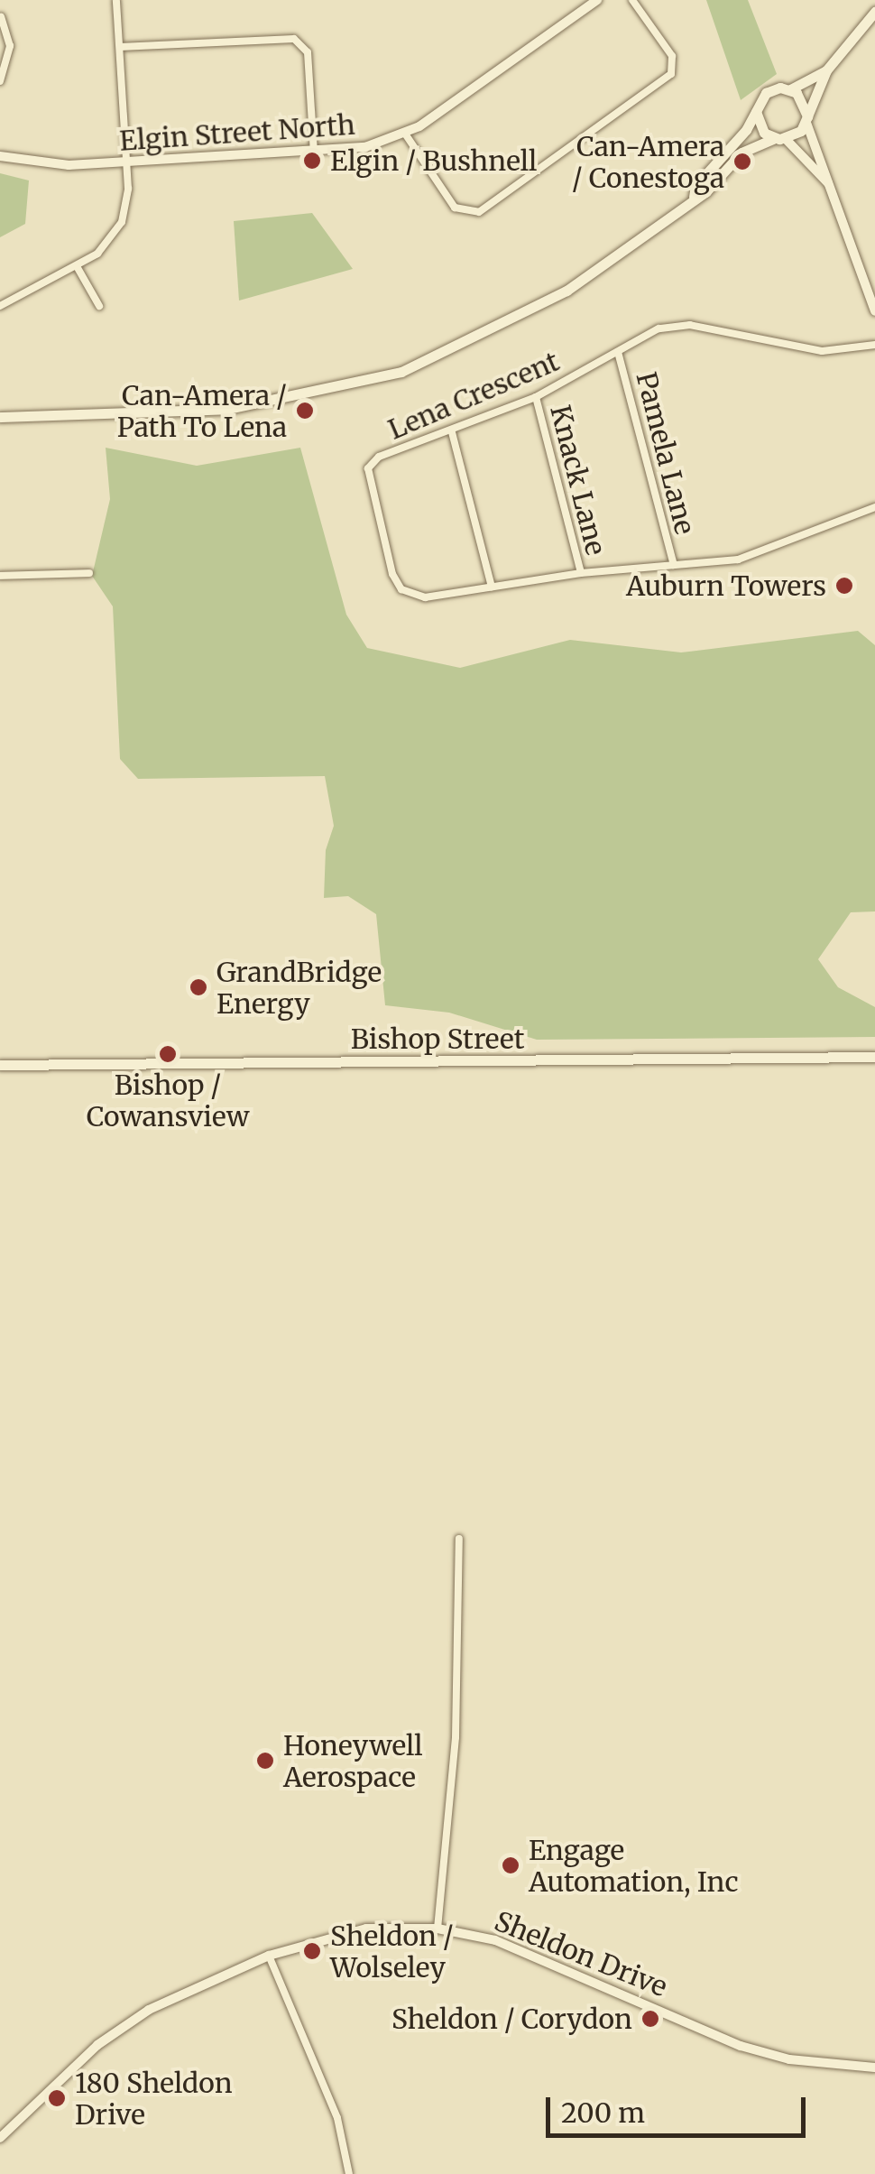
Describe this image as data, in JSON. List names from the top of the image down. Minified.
{"streets":{"main road":["Bishop Street"],"street":["Elgin Street North","Lena Crescent","Pamela Lane","Knack Lane","Sheldon Drive"]},"crossings":[["Lena Crescent","Pamela Lane"],["Lena Crescent","Knack Lane"]],"places":["Elgin / Bushnell","Can-Amera / Conestoga","Can-Amera / Path To Lena","Auburn Towers","GrandBridge Energy","Bishop / Cowansview","Honeywell Aerospace","Engage Automation, Inc","Sheldon / Wolseley","Sheldon / Corydon","180 Sheldon Drive"],"scale_bar":"200 m"}
